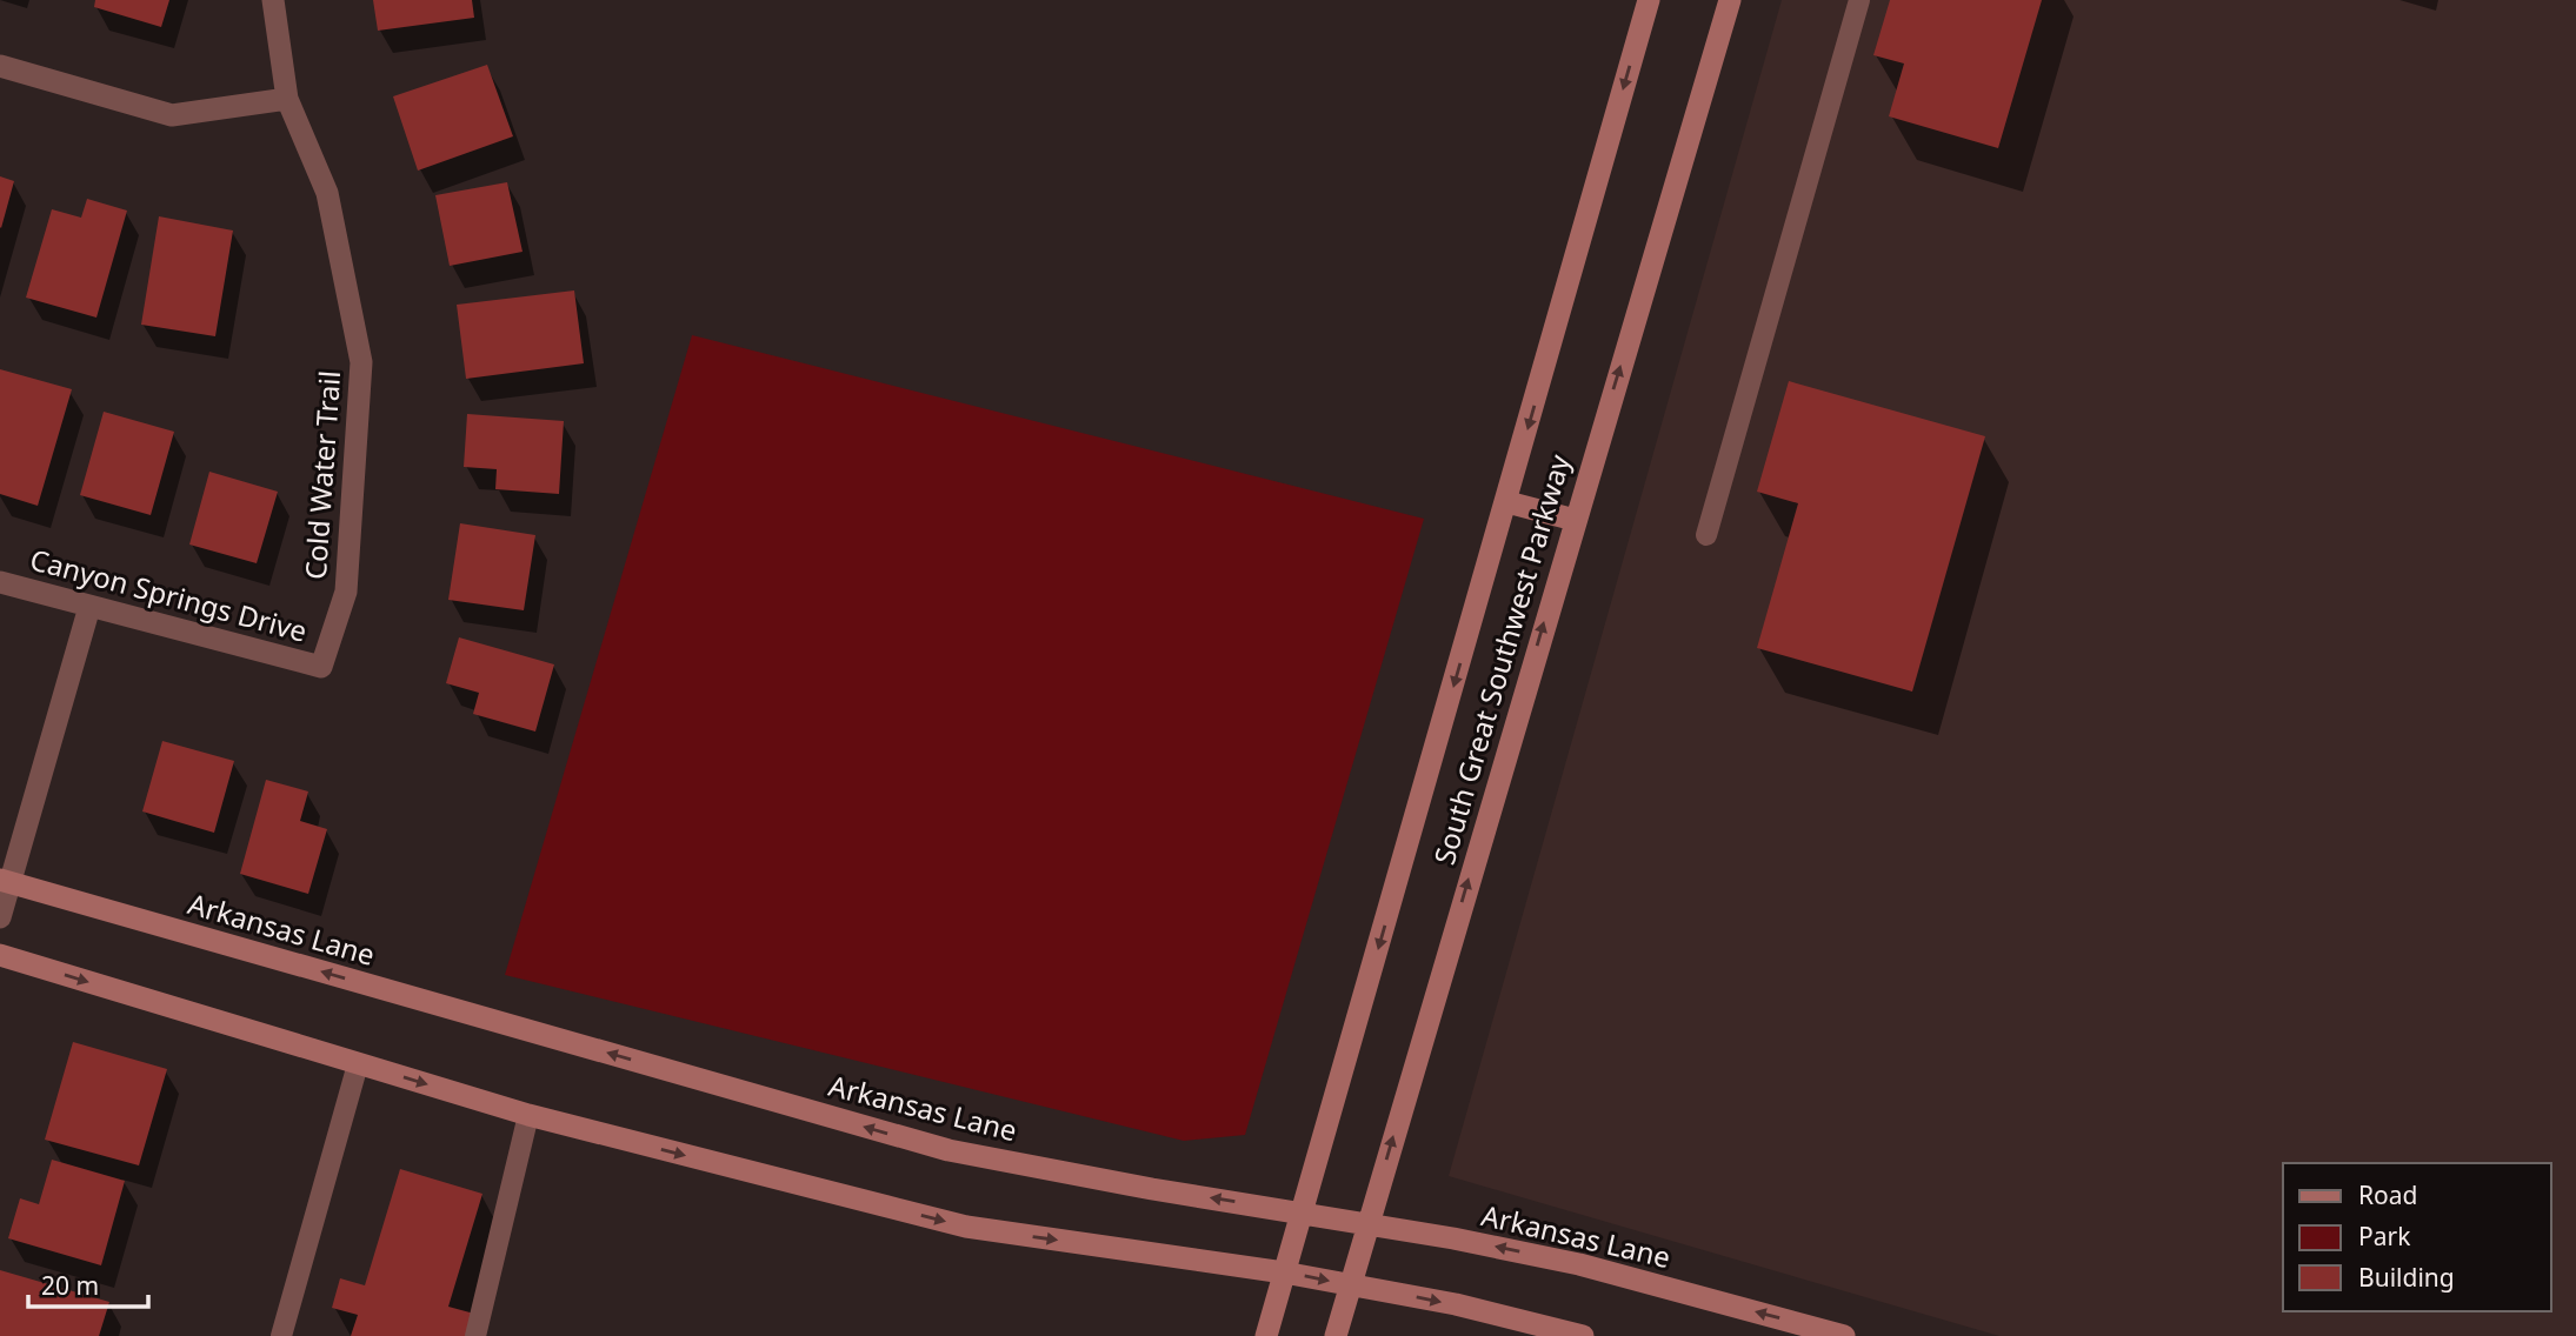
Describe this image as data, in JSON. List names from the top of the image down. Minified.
{"streets":{"main road":["South Great Southwest Parkway","Arkansas Lane"],"street":["Cold Water Trail","Canyon Springs Drive"]},"crossings":[["Cold Water Trail","Canyon Springs Drive"],["South Great Southwest Parkway","Arkansas Lane"]],"legend":["Road","Park","Building"],"scale_bar":"20 m"}
